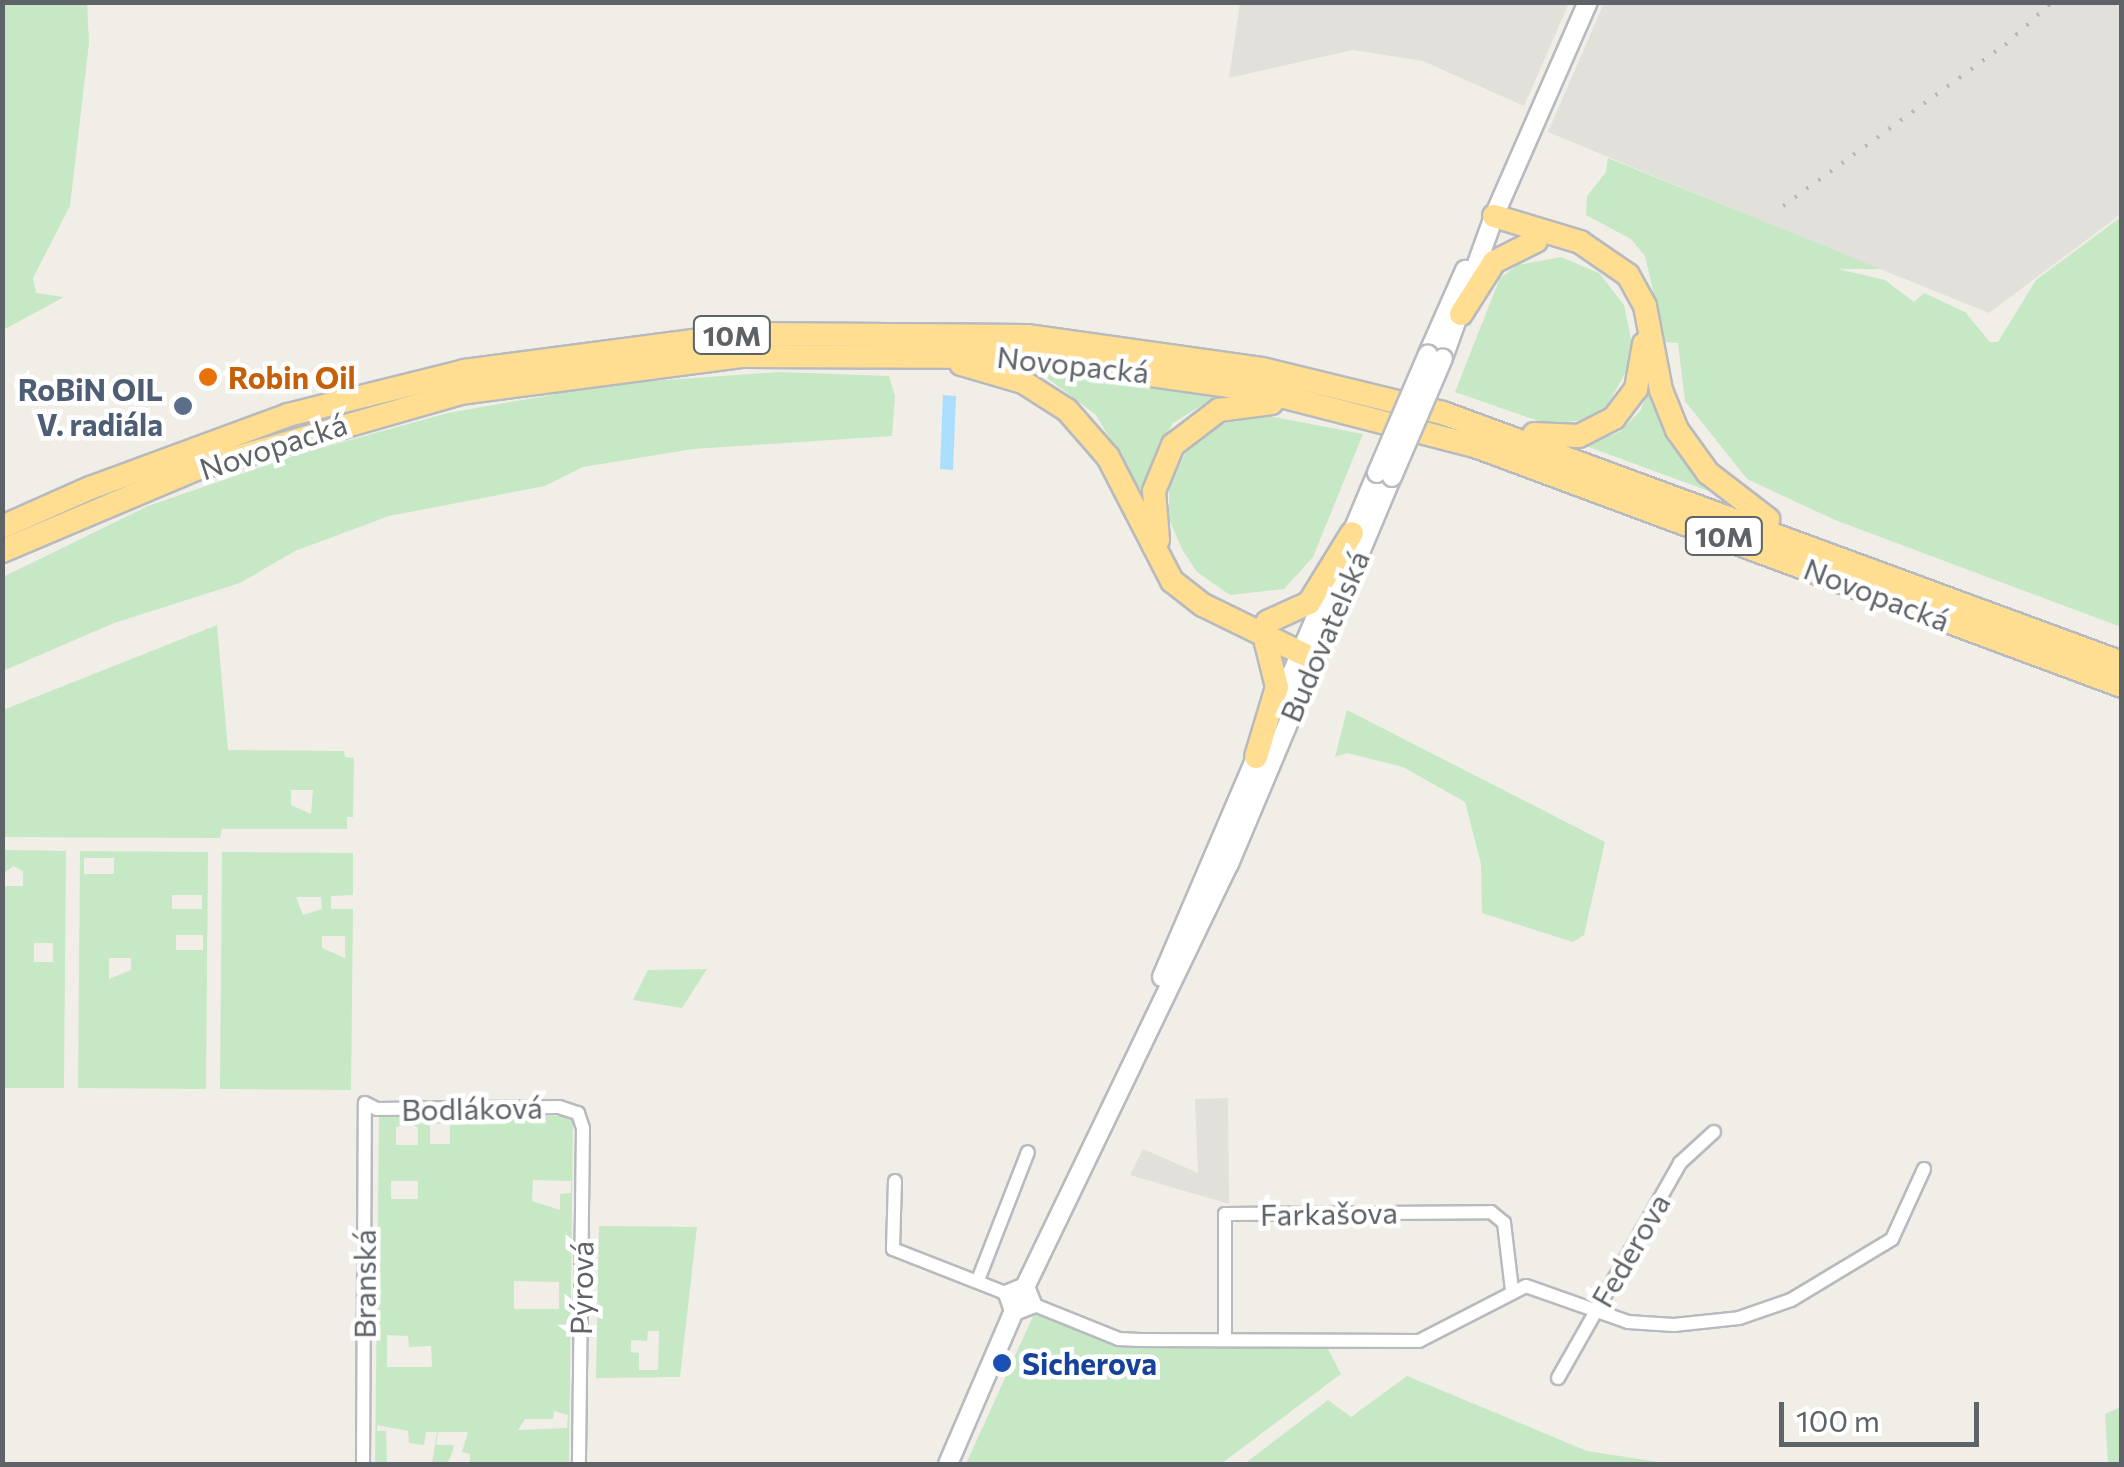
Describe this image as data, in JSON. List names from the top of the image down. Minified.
{"streets":{"highway":["10M","Novopacká"],"street":["Budovatelská","Bodláková","Farkašova","Federova","Branská","Pýrová"]},"crossings":[["Bodláková","Branská"],["Bodláková","Pýrová"]],"places":["Robin Oil","RoBiN OIL V. radiála","Sicherova"],"scale_bar":"100 m"}
